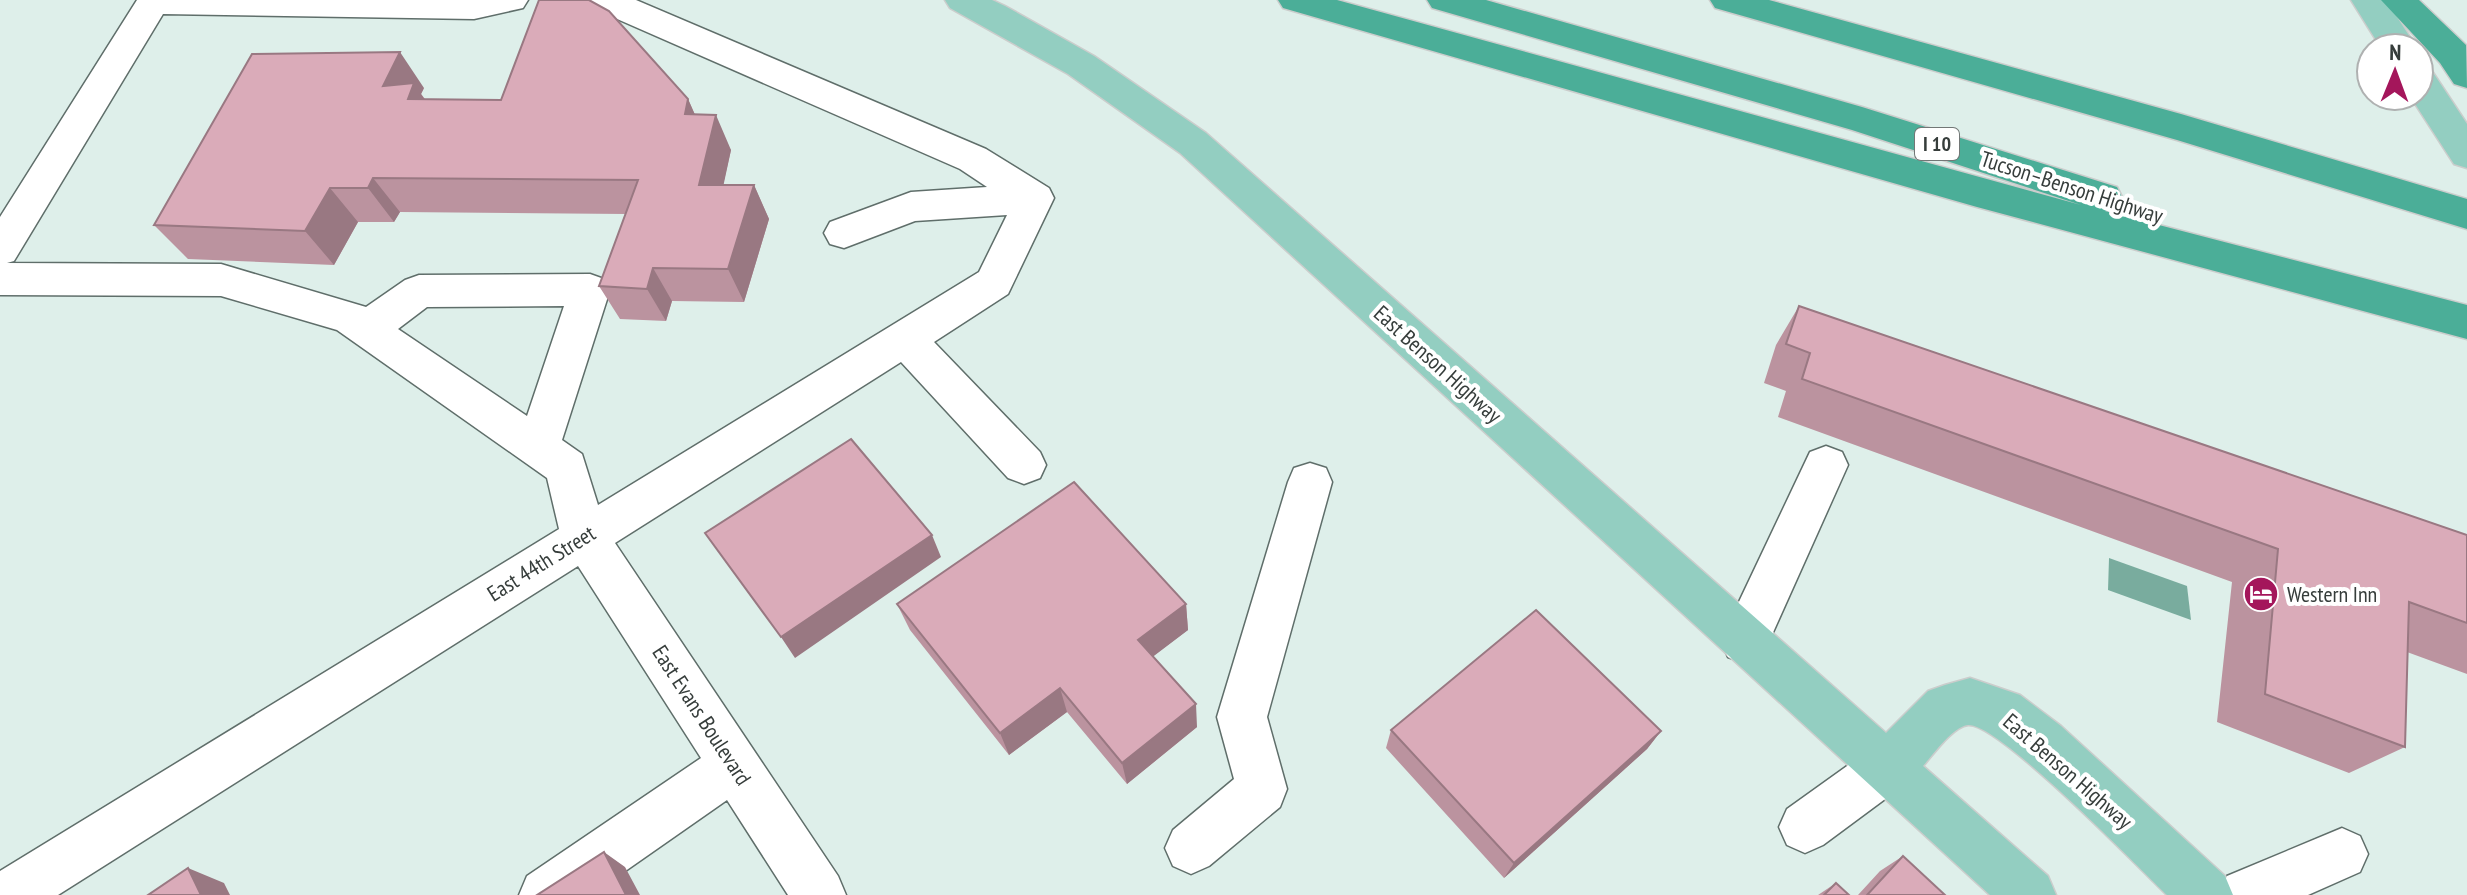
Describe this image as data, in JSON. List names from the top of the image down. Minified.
{"streets":{"highway":["I 10","Tucson–Benson Highway"],"main road":["East Benson Highway"],"street":["East 44th Street","East Evans Boulevard"]},"crossings":[["East 44th Street","East Evans Boulevard"]],"places":{"hotel":["Western Inn"]},"north":"top"}
